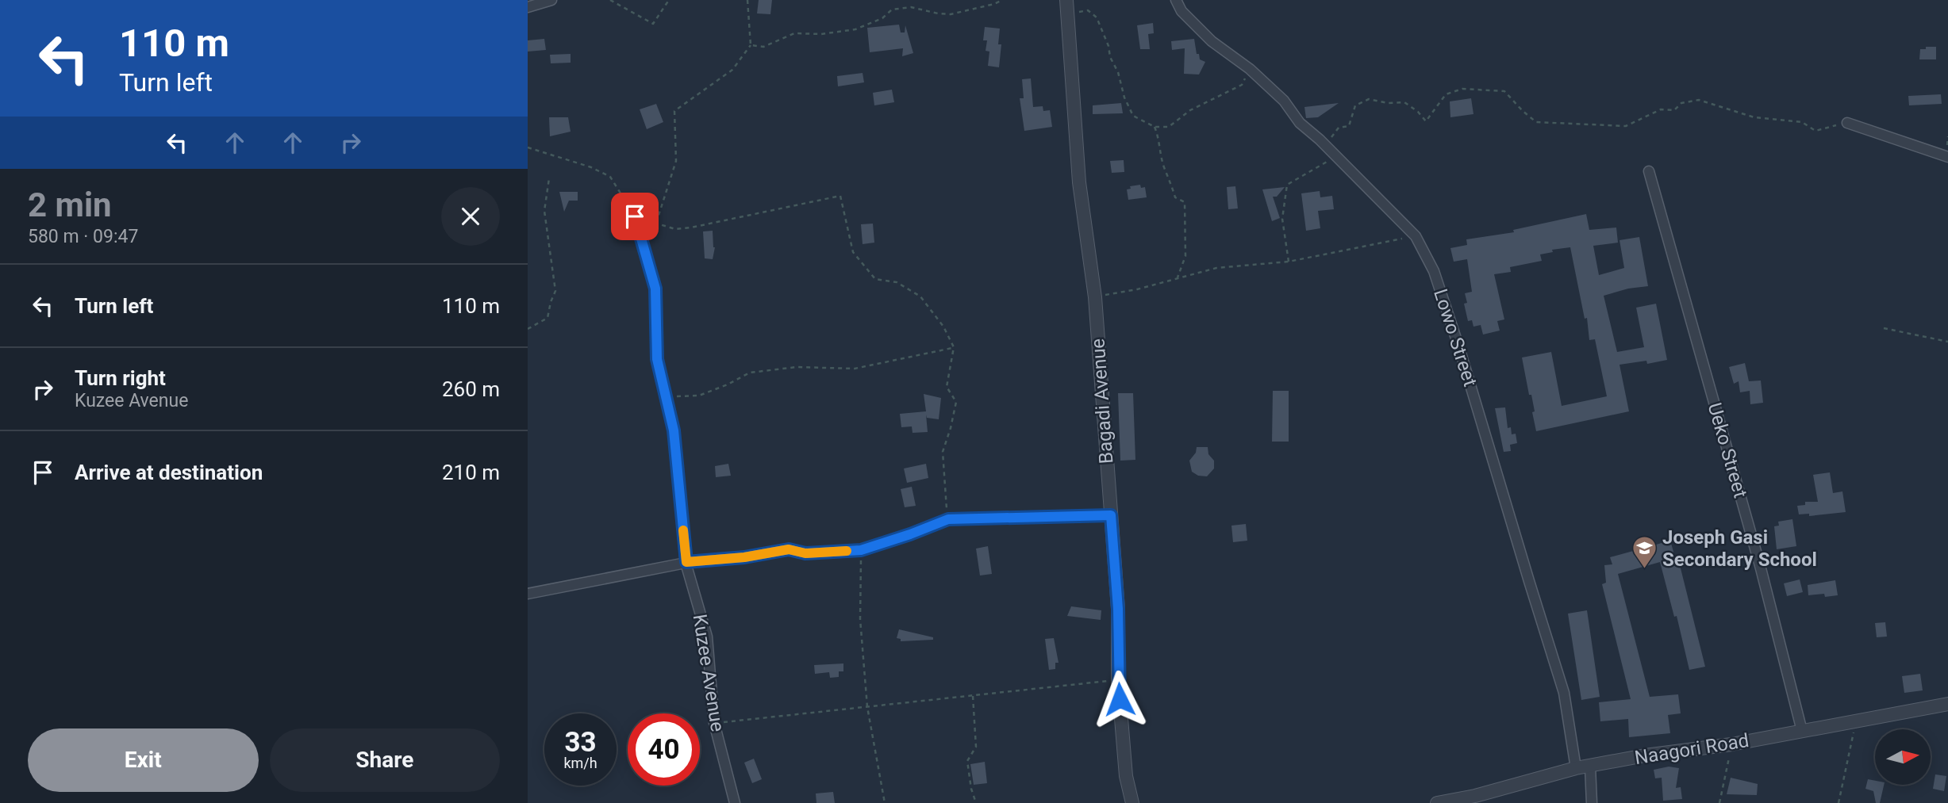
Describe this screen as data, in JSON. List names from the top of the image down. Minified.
{"streets":{"street":["Lowo Street","Bagadi Avenue","Ueko Street","Kuzee Avenue","Naagori Road"]},"crossings":[["Lowo Street","Naagori Road"],["Ueko Street","Naagori Road"]],"places":{"school or university":["Joseph Gasi Secondary School"]},"north":"right","page":{"turn":["110 m","Turn left"],"heading":["2 min","580 m · 09:47"],"list":[{"name":"Turn left","value":"110 m"},{"name":"Turn right","note":"Kuzee Avenue","value":"260 m"},{"name":"Arrive at destination","value":"210 m"}],"speed":"33 km/h","limit":"40","buttons":["Exit","Share"]}}
